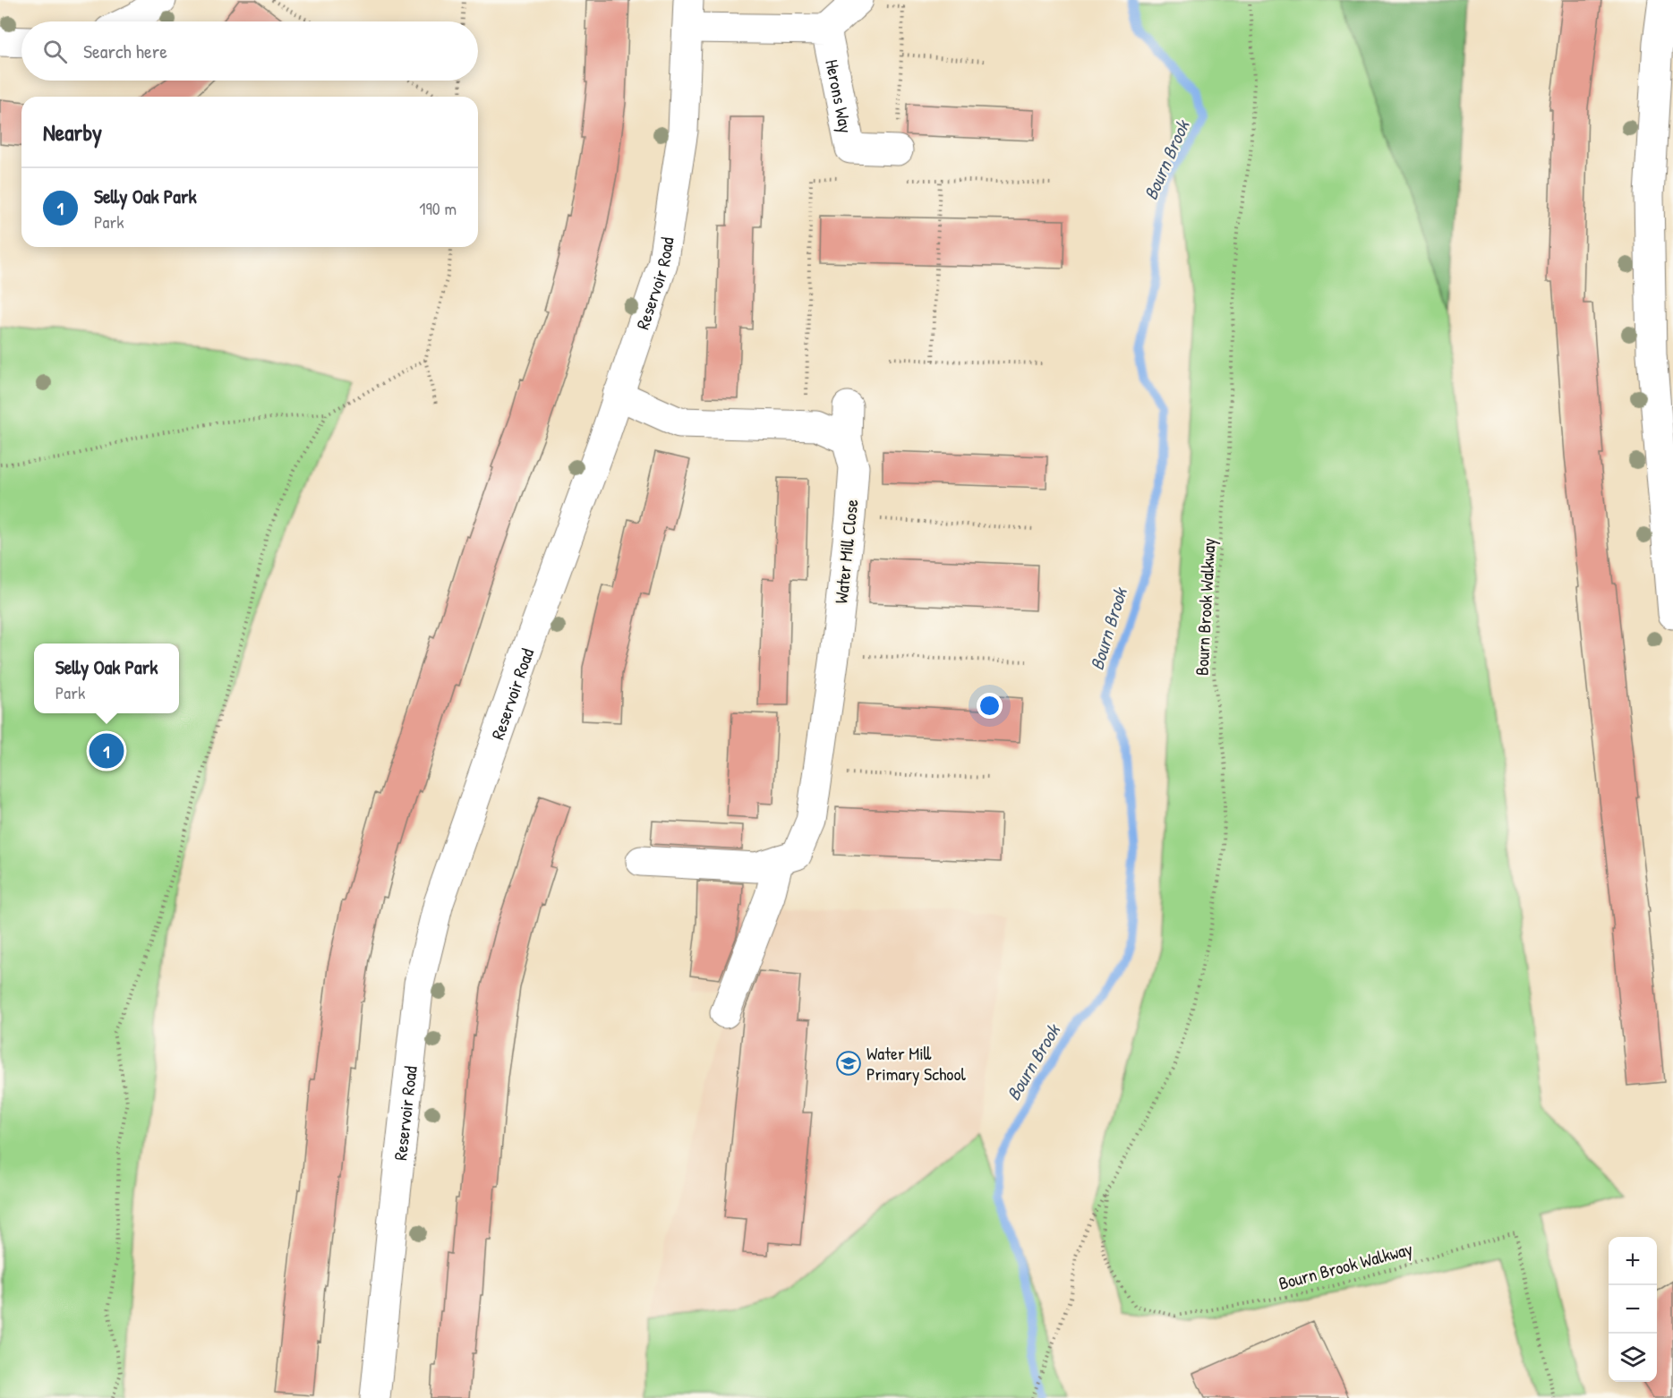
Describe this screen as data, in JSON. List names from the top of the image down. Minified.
{"streets":{"street":["Herons Way","Reservoir Road","Water Mill Close"],"path":["Bourn Brook Walkway"]},"water":["Bourn Brook"],"places":{"school or university":["Water Mill Primary School"]},"page":{"search":"Search here","heading":"Nearby","list":[{"mark":"1","name":"Selly Oak Park","note":"Park","value":"190 m"}],"popup":["Selly Oak Park","Park"],"pins":"1","map_buttons":["+","−"]}}
